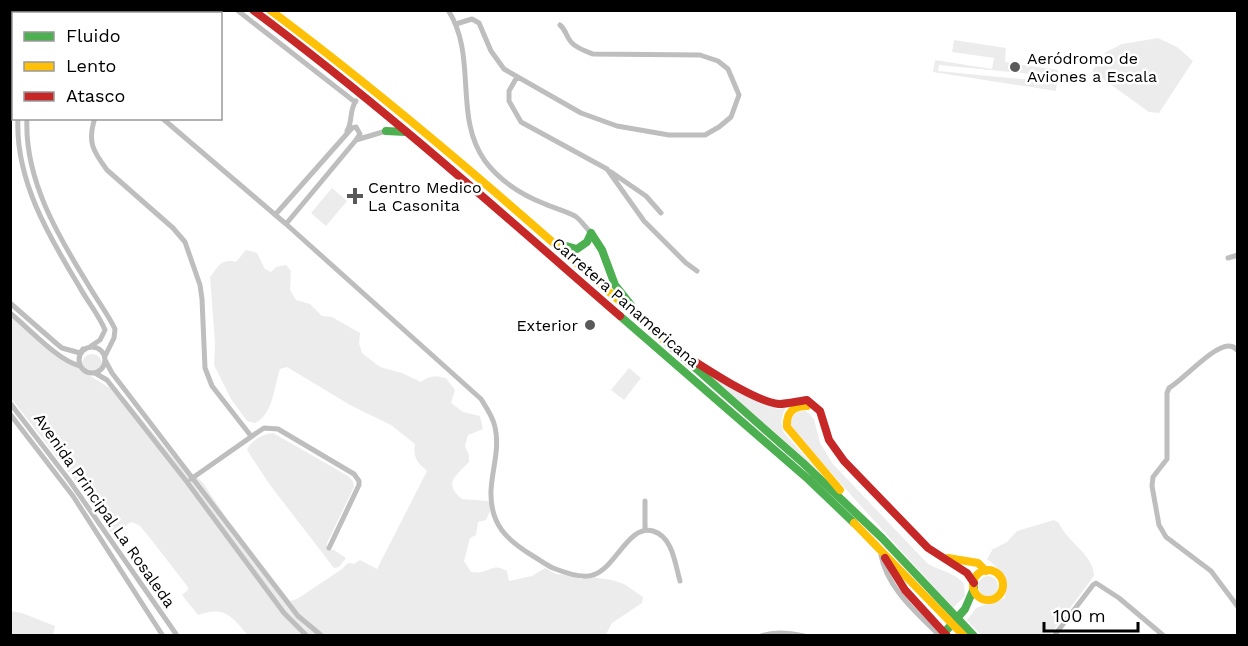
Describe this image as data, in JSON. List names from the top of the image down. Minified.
{"streets":{"main road":["Carretera Panamericana"],"street":["Avenida Principal La Rosaleda"]},"places":{"other":["Aeródromo de Aviones a Escala","Exterior"],"health":["Centro Medico La Casonita"]},"legend":["Fluido","Lento","Atasco"],"scale_bar":"100 m"}
